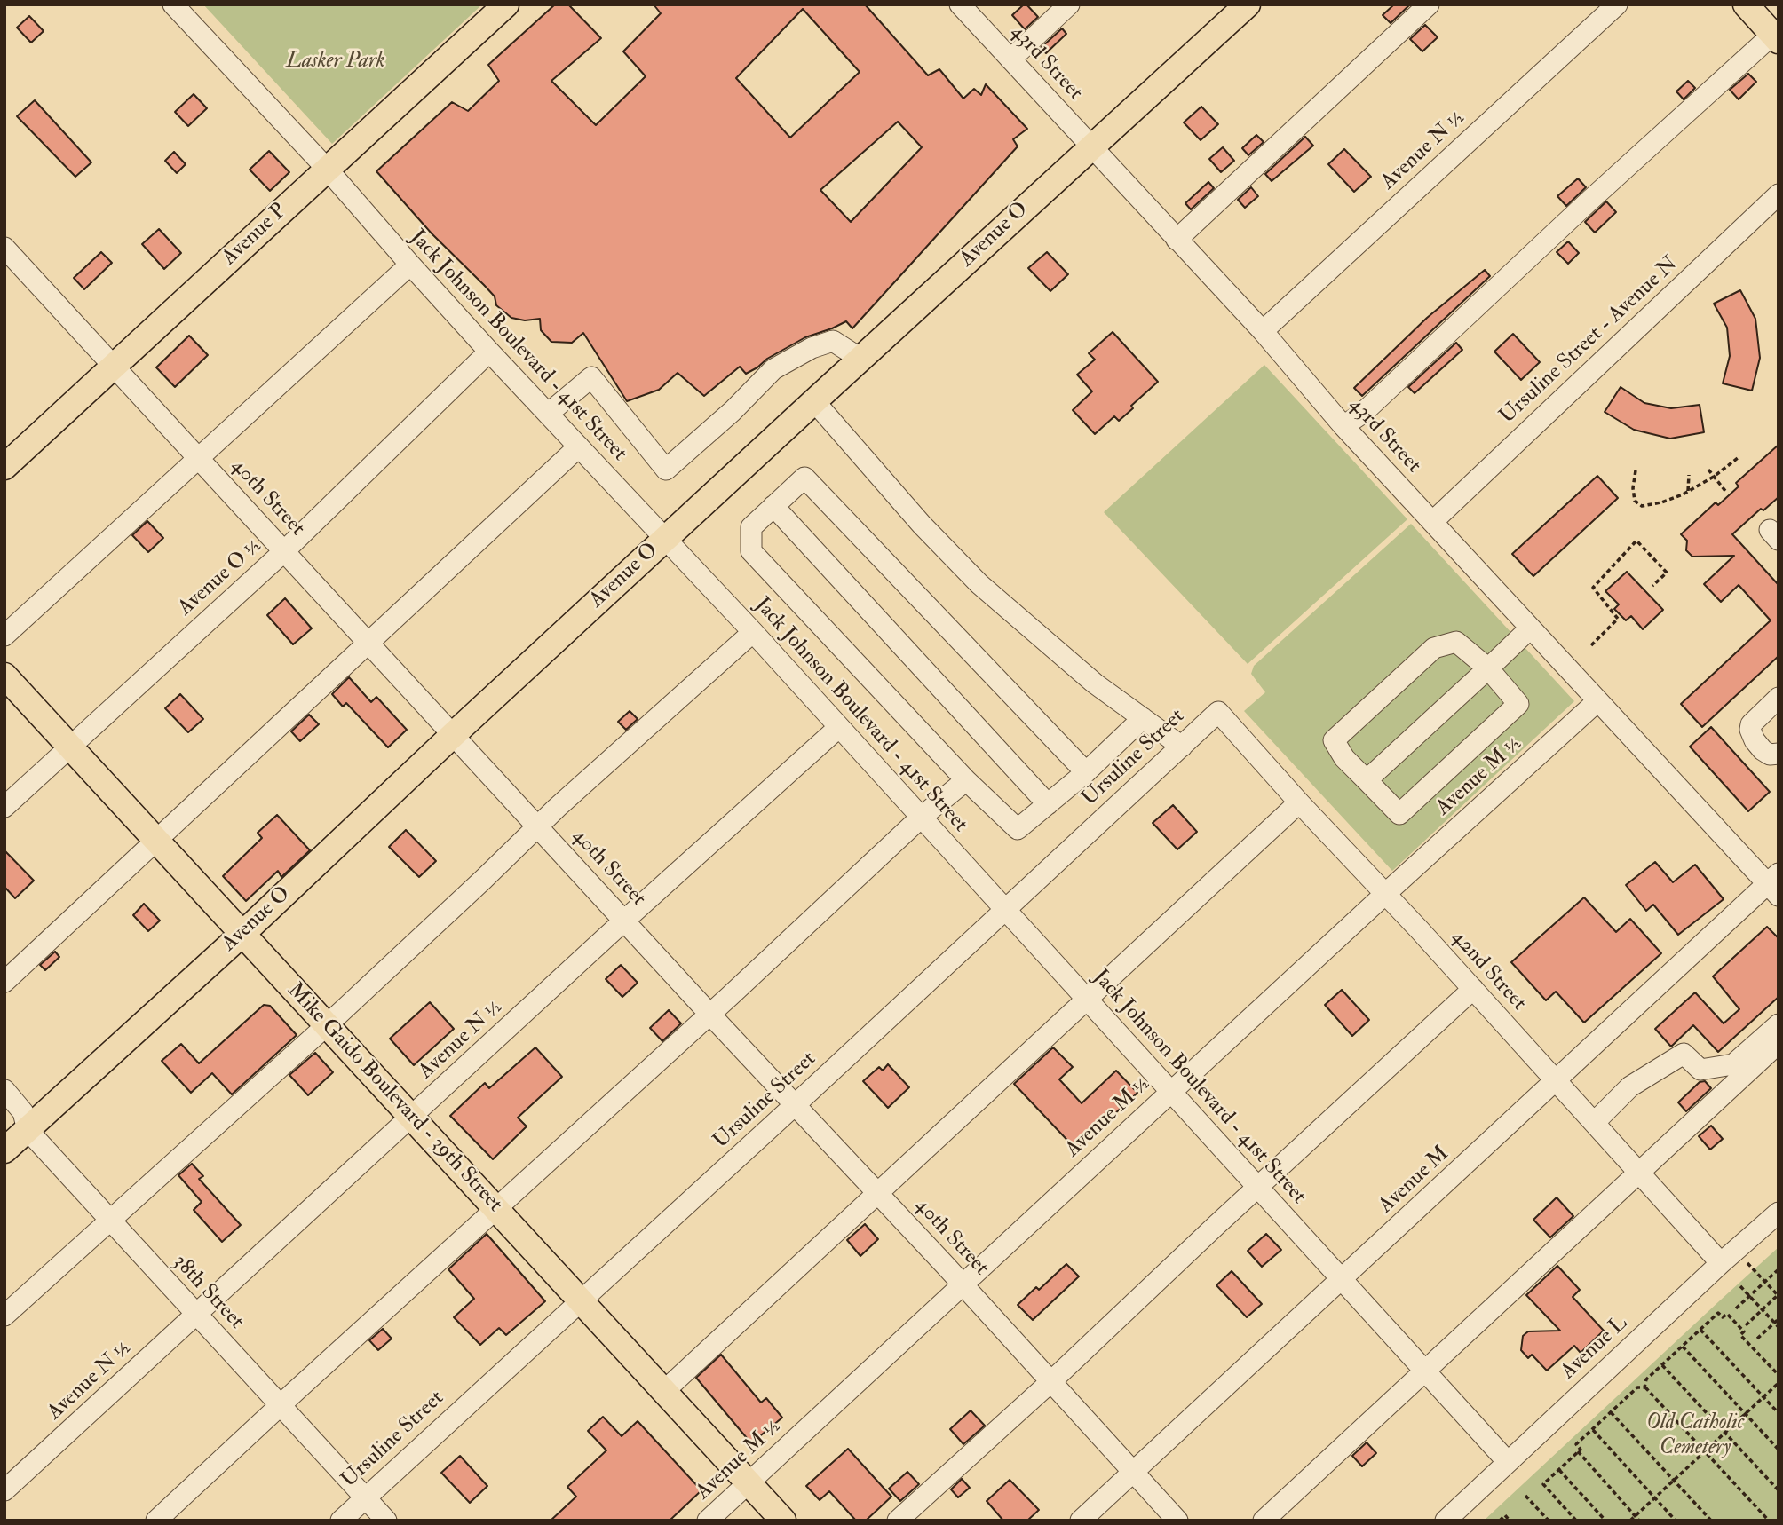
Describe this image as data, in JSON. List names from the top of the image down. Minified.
{"streets":{"main road":["Avenue P","Avenue O","Mike Gaido Boulevard - 39th Street"],"street":["43rd Street","Avenue N ½","Ursuline Street - Avenue N","Jack Johnson Boulevard - 41st Street","40th Street","Avenue O ½","Ursuline Street","Avenue M ½","42nd Street","Avenue M","38th Street","Avenue L"]},"crossings":[["43rd Street","Avenue N ½"],["43rd Street","Avenue O"],["43rd Street","Ursuline Street - Avenue N"],["43rd Street","Avenue M ½"],["43rd Street","Avenue M"],["Avenue N ½","Jack Johnson Boulevard - 41st Street"],["Avenue N ½","40th Street"],["Avenue N ½","Mike Gaido Boulevard - 39th Street"],["Avenue N ½","38th Street"],["Avenue P","Jack Johnson Boulevard - 41st Street"],["Avenue P","40th Street"],["Avenue O","Jack Johnson Boulevard - 41st Street"],["Avenue O","40th Street"],["Avenue O","Mike Gaido Boulevard - 39th Street"],["Avenue O","38th Street"],["Jack Johnson Boulevard - 41st Street","Avenue O ½"],["Jack Johnson Boulevard - 41st Street","Ursuline Street"],["Jack Johnson Boulevard - 41st Street","Avenue M ½"],["Jack Johnson Boulevard - 41st Street","Avenue M"],["Jack Johnson Boulevard - 41st Street","Avenue L"],["40th Street","Avenue O ½"],["40th Street","Ursuline Street"],["40th Street","Avenue M ½"],["40th Street","Avenue M"],["Avenue O ½","Mike Gaido Boulevard - 39th Street"],["Ursuline Street","42nd Street"],["Ursuline Street","Mike Gaido Boulevard - 39th Street"],["Ursuline Street","38th Street"],["Avenue M ½","42nd Street"],["Avenue M ½","Mike Gaido Boulevard - 39th Street"],["42nd Street","Avenue M"],["42nd Street","Avenue L"]],"parks":["Lasker Park","Old Catholic Cemetery"]}
